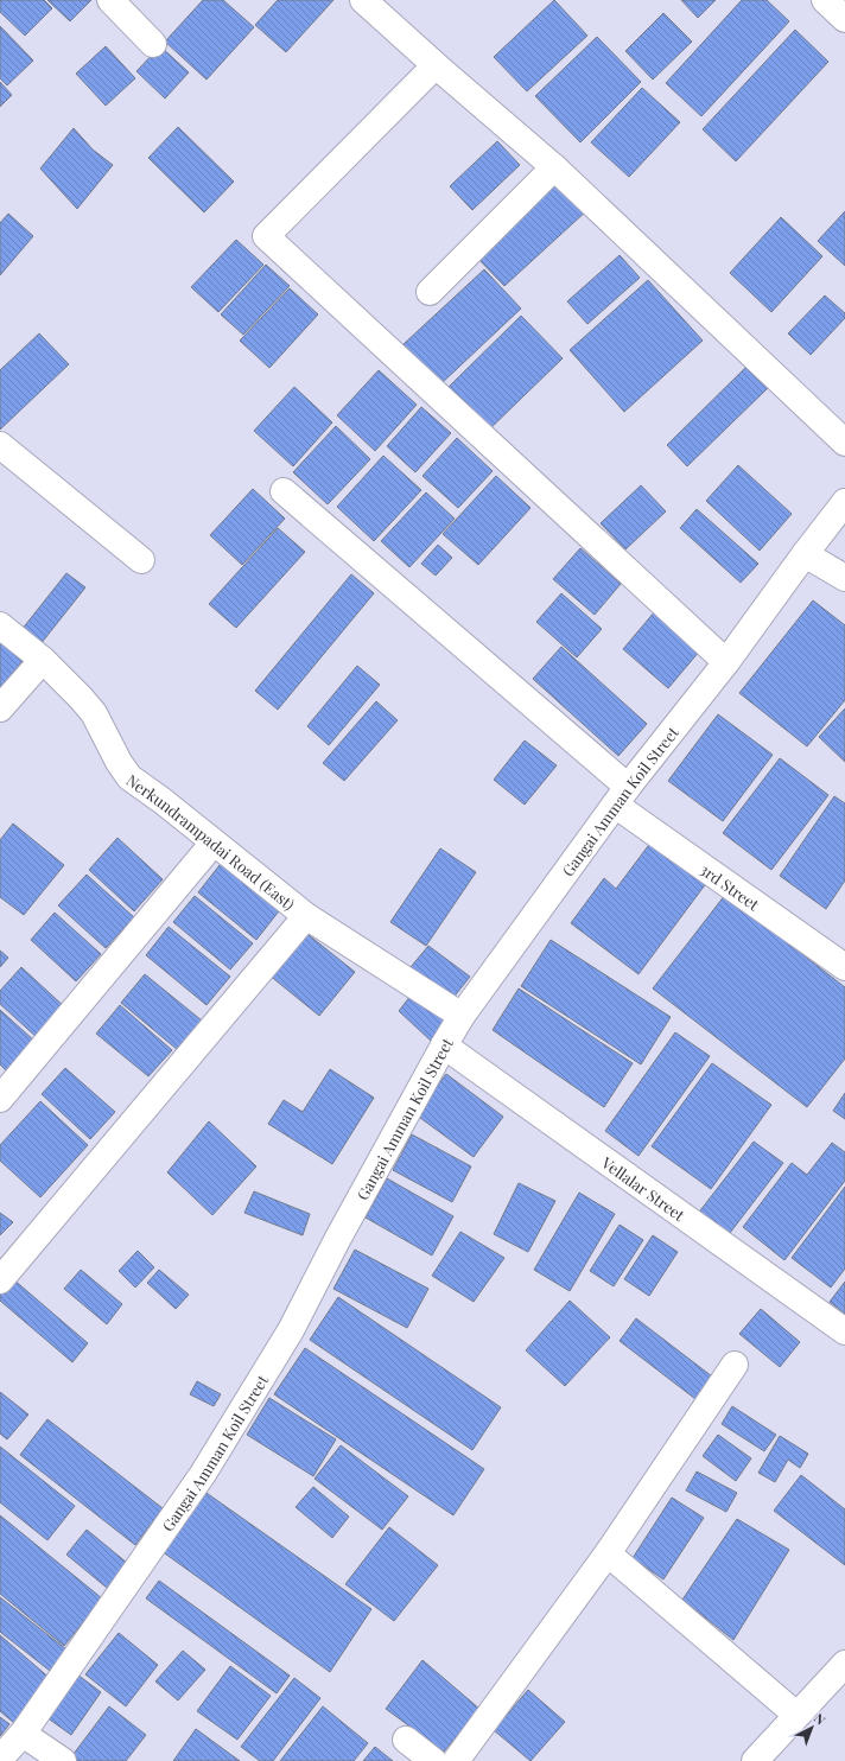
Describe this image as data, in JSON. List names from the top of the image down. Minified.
{"streets":{"street":["Gangai Amman Koil Street","Nerkundrampadai Road (East)","3rd Street","Vellalar Street"]},"crossings":[["Gangai Amman Koil Street","Nerkundrampadai Road (East)"],["Gangai Amman Koil Street","3rd Street"],["Gangai Amman Koil Street","Vellalar Street"],["Nerkundrampadai Road (East)","Vellalar Street"]],"north":"top right"}
